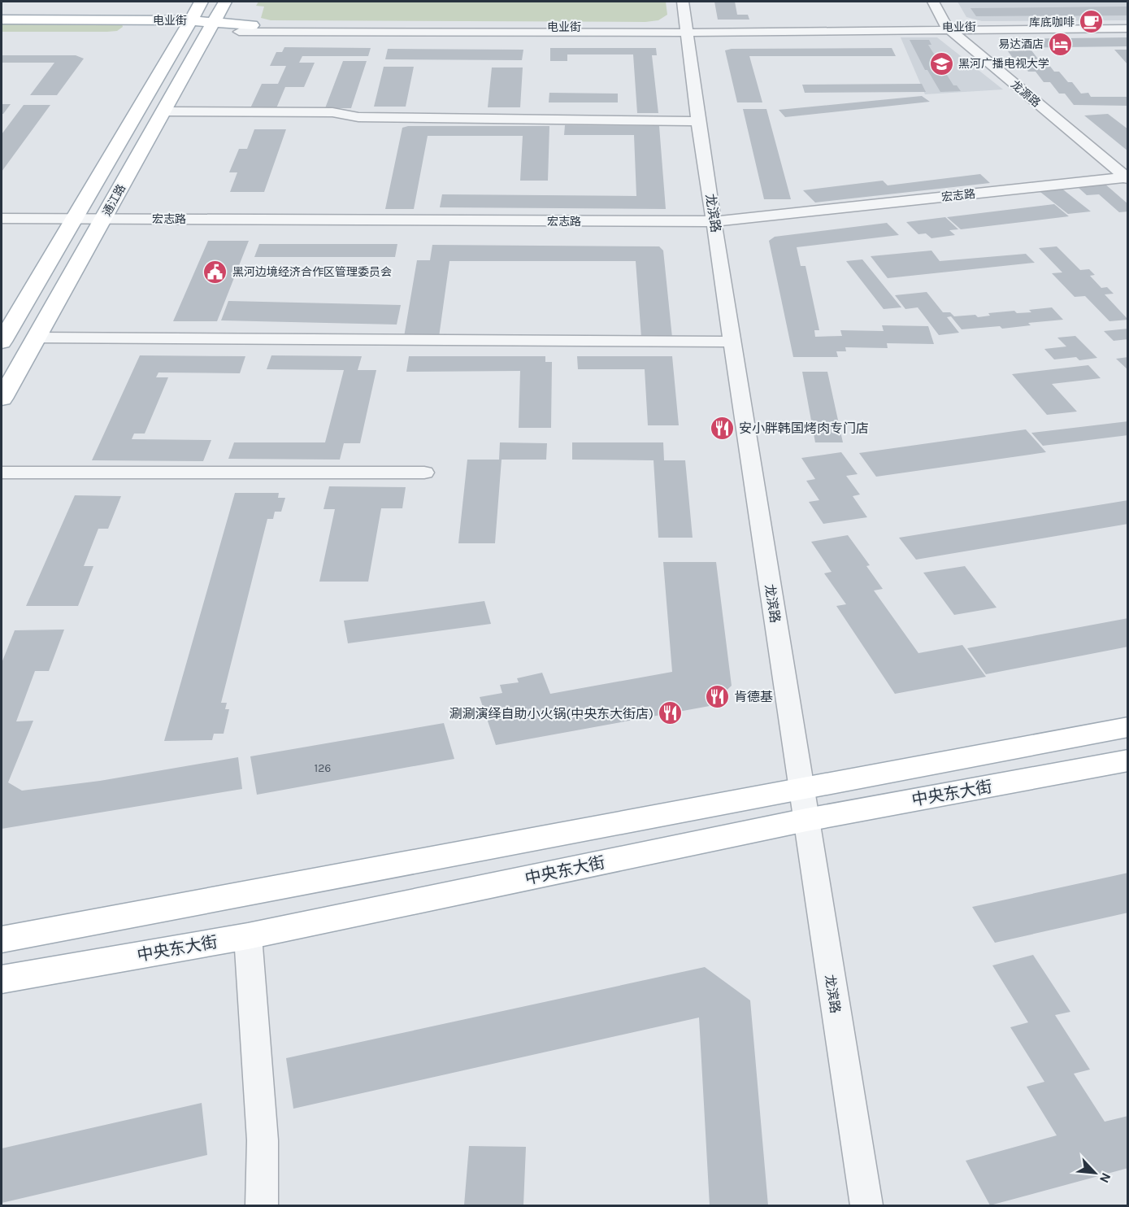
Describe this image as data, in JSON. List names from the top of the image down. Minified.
{"streets":{"main road":["电业街","通江路","中央东大街"],"street":["龙源路","宏志路","龙滨路"]},"crossings":[["电业街","龙源路"],["电业街","通江路"],["电业街","龙滨路"],["龙源路","宏志路"],["宏志路","通江路"],["宏志路","龙滨路"],["龙滨路","中央东大街"]],"places":{"cafe":["库底咖啡"],"hotel":["易达酒店"],"school or university":["黑河广播电视大学"],"public building":["黑河边境经济合作区管理委员会"],"restaurant":["安小胖韩国烤肉专门店","肯德基","涮涮演绎自助小火锅(中央东大街店)"]},"house_numbers":["126"],"north":"bottom right"}
